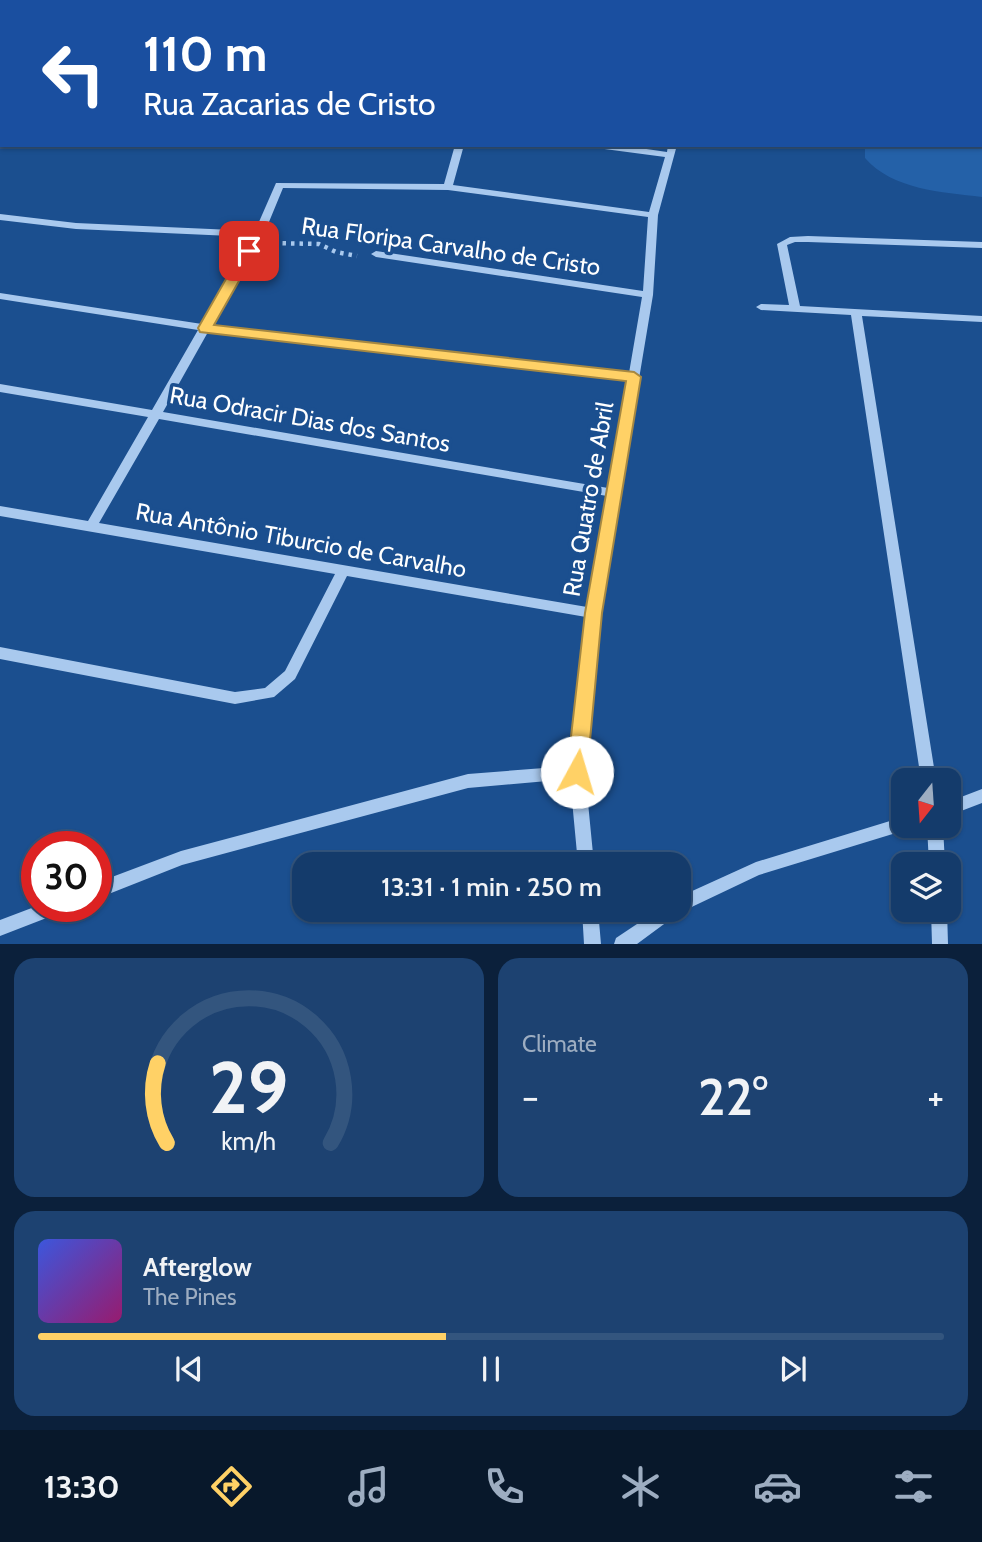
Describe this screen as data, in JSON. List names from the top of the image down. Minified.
{"streets":{"street":["Rua Floripa Carvalho de Cristo","Rua Odracir Dias dos Santos","Rua Quatro de Abril","Rua Antônio Tiburcio de Carvalho"]},"crossings":[["Rua Floripa Carvalho de Cristo","Rua Quatro de Abril"],["Rua Odracir Dias dos Santos","Rua Quatro de Abril"],["Rua Quatro de Abril","Rua Antônio Tiburcio de Carvalho"]],"north":"bottom","page":{"turn":["110 m","Rua Zacarias de Cristo"],"limit":"30","trip":"13:31 · 1 min · 250 m","tile":"Climate","heat":["−","22°","+"],"song":["Afterglow","The Pines"],"tabs":"13:30","gauge":["29","km/h"]}}
